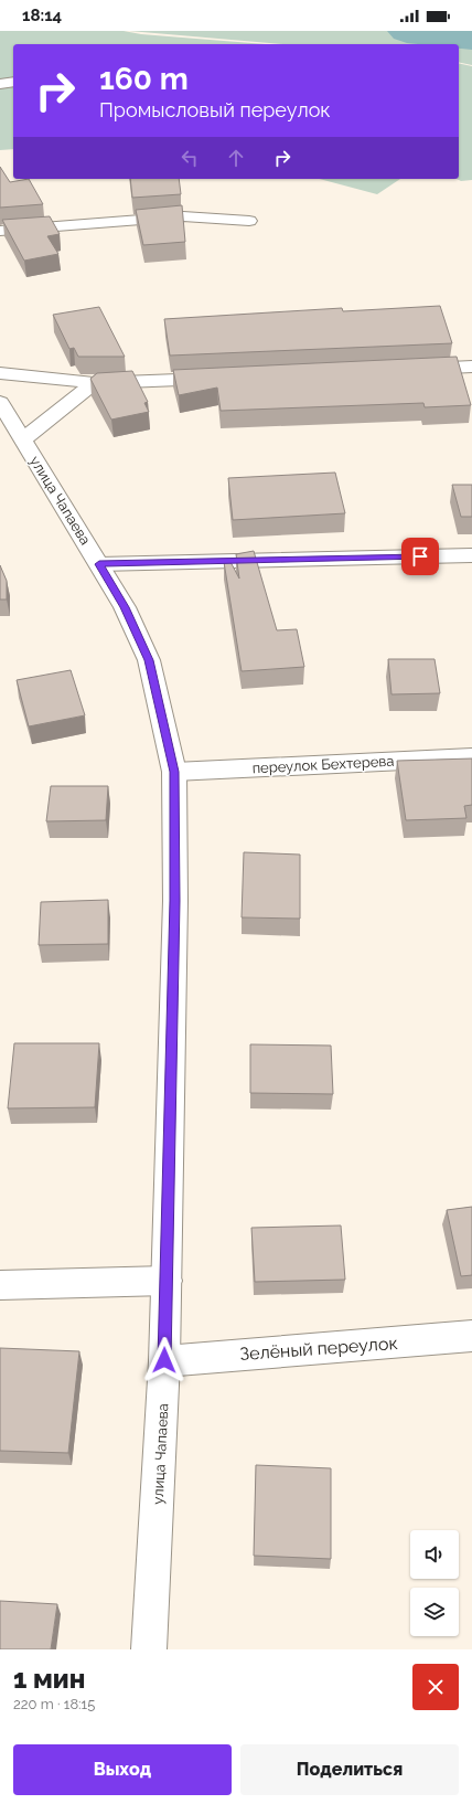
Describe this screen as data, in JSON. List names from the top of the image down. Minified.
{"streets":{"street":["улица Чапаева","переулок Бехтерева","Зелёный переулок"]},"crossings":[["улица Чапаева","переулок Бехтерева"],["улица Чапаева","Зелёный переулок"]],"page":{"status":"18:14","turn":["160 m","Промысловый переулок"],"heading":["1 мин","220 m · 18:15"],"buttons":["Выход","Поделиться"]}}
